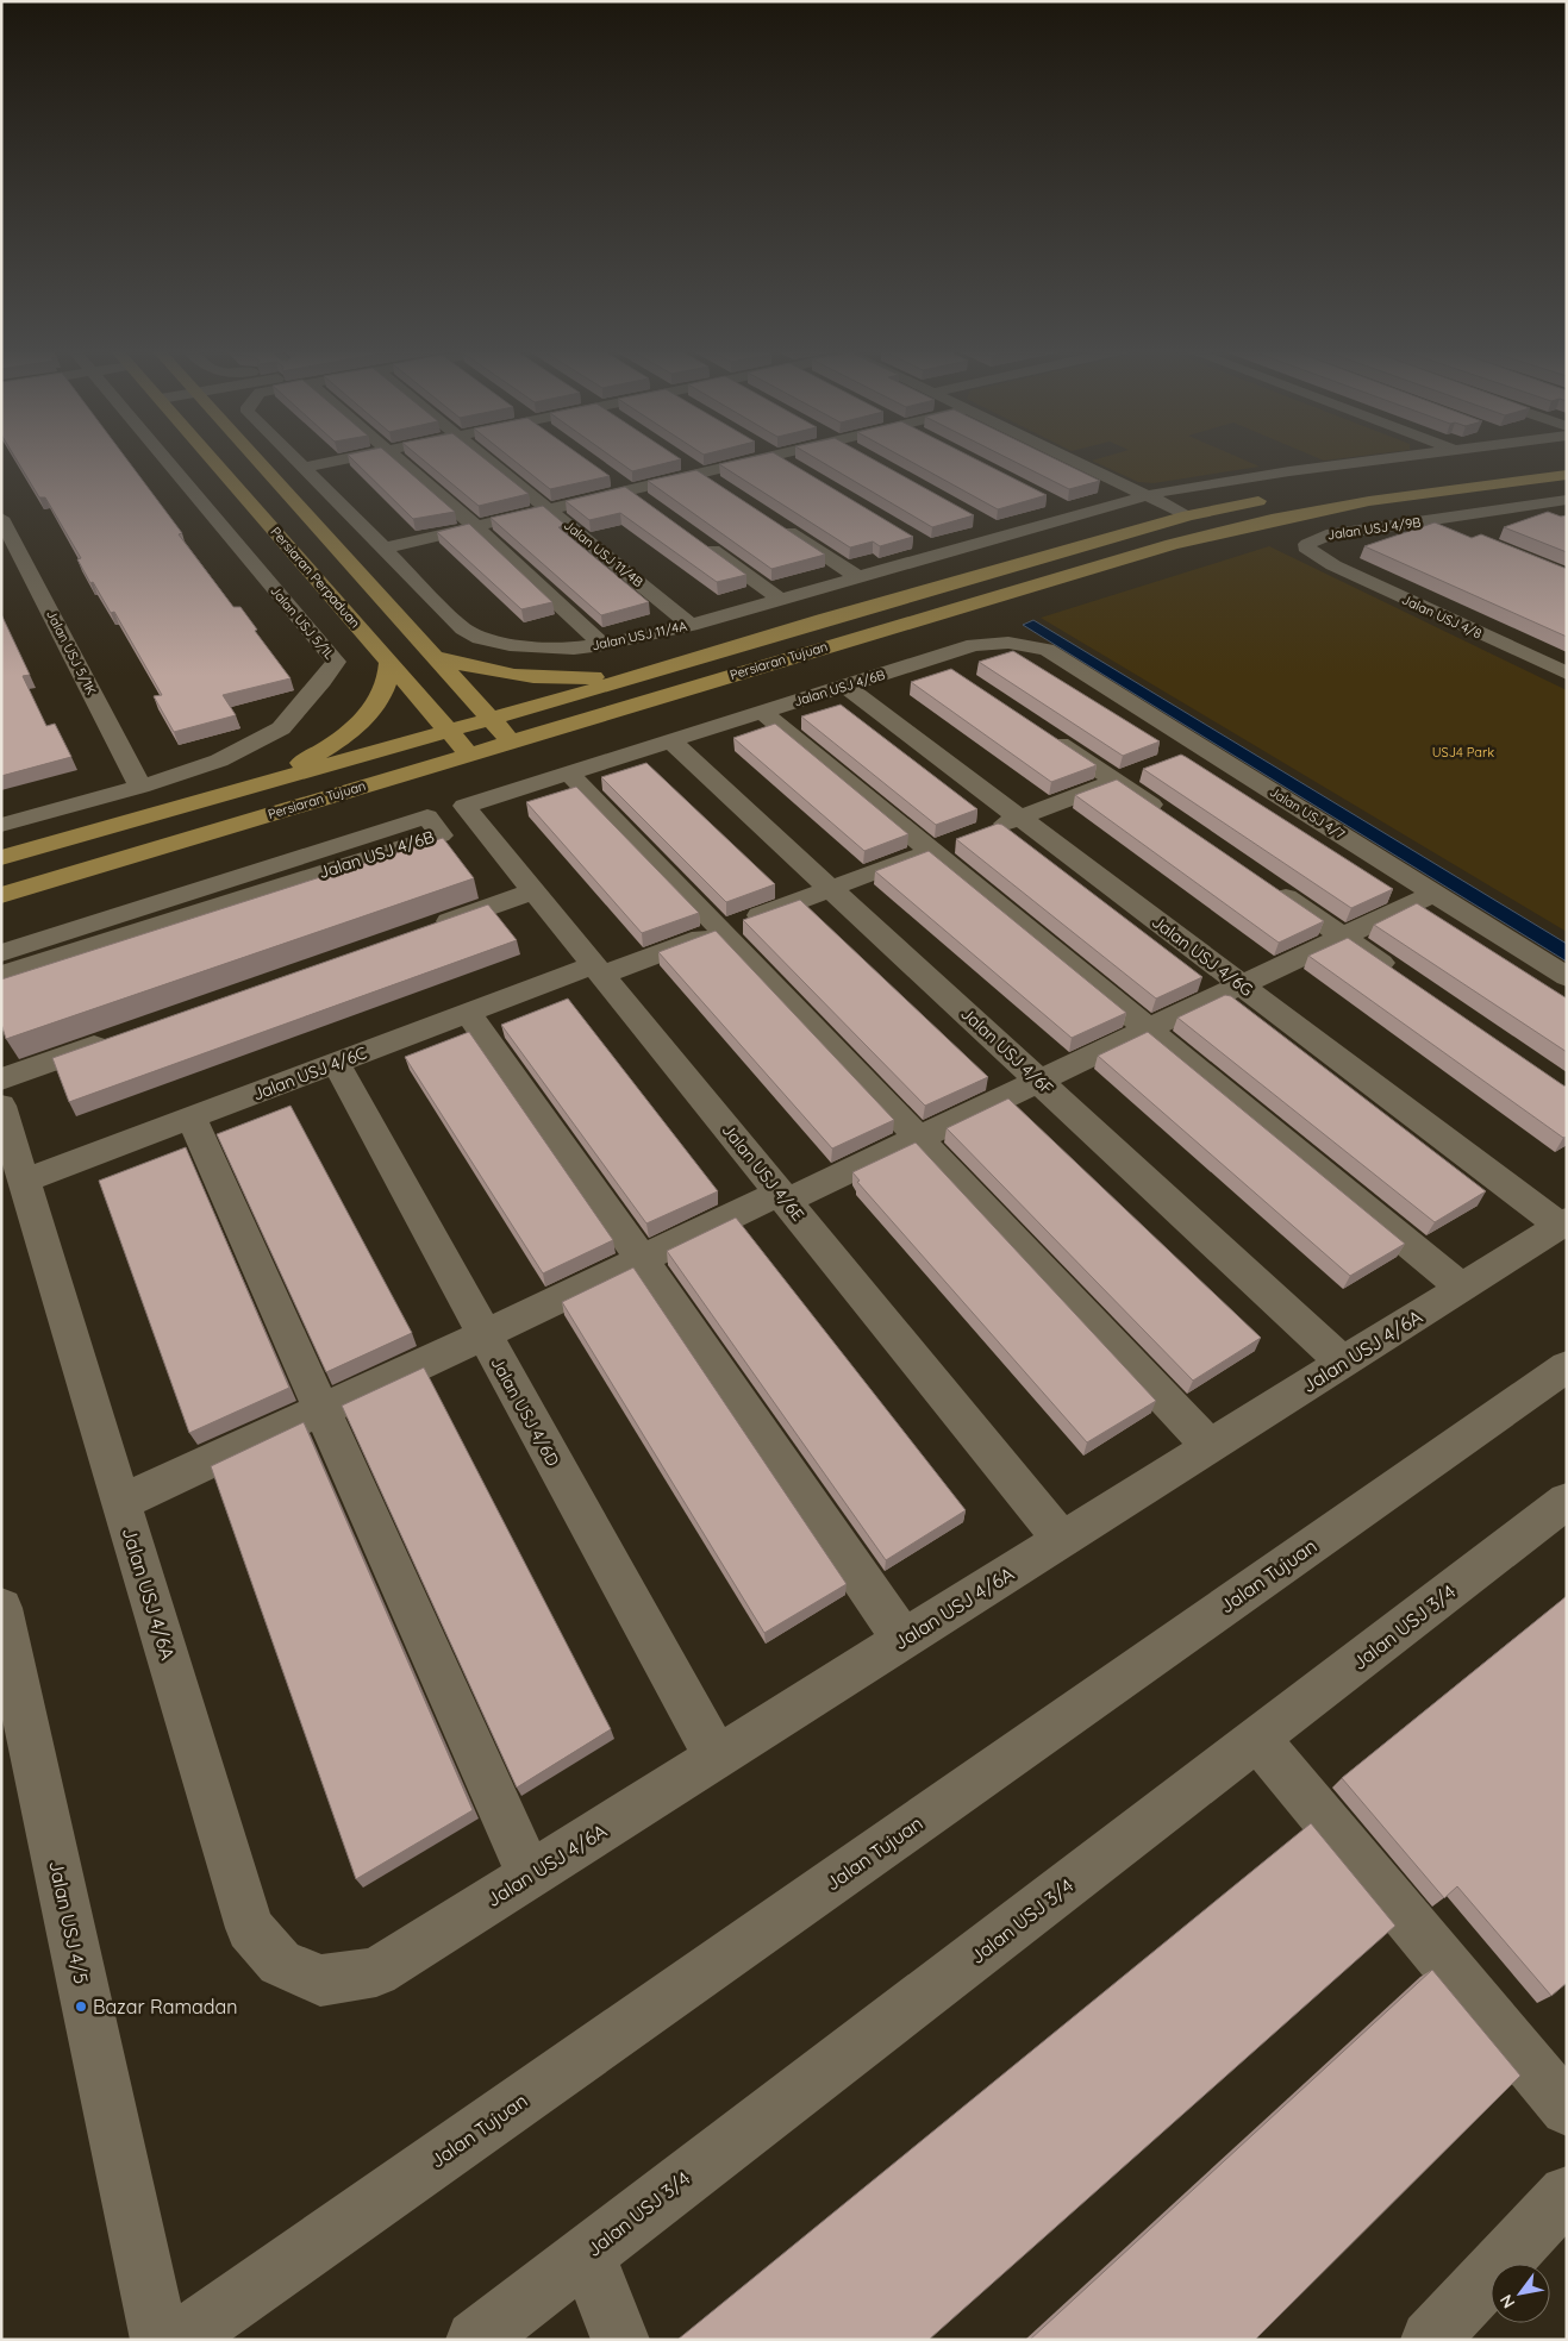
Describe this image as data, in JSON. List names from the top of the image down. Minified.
{"streets":{"main road":["Persiaran Perpaduan","Persiaran Tujuan"],"street":["Jalan USJ 4/9B","Jalan USJ 11/4B","Jalan USJ 4/8","Jalan USJ 5/1L","Jalan USJ 11/4A","Jalan USJ 5/1K","Jalan USJ 4/6B","Jalan USJ 4/7","Jalan USJ 4/6G","Jalan USJ 4/6F","Jalan USJ 4/6C","Jalan USJ 4/6E","Jalan USJ 4/6A","Jalan USJ 4/6D","Jalan Tujuan","Jalan USJ 3/4","Jalan USJ 4/5"]},"crossings":[["Jalan USJ 4/9B","Jalan USJ 4/8"],["Jalan USJ 11/4B","Jalan USJ 11/4A"],["Persiaran Perpaduan","Persiaran Tujuan"],["Jalan USJ 5/1L","Jalan USJ 5/1K"],["Jalan USJ 4/6B","Jalan USJ 4/7"],["Jalan USJ 4/6B","Jalan USJ 4/6G"],["Jalan USJ 4/6B","Jalan USJ 4/6F"],["Jalan USJ 4/6B","Jalan USJ 4/6E"],["Jalan USJ 4/6G","Jalan USJ 4/6C"],["Jalan USJ 4/6G","Jalan USJ 4/6A"],["Jalan USJ 4/6F","Jalan USJ 4/6C"],["Jalan USJ 4/6F","Jalan USJ 4/6A"],["Jalan USJ 4/6C","Jalan USJ 4/6E"],["Jalan USJ 4/6C","Jalan USJ 4/6A"],["Jalan USJ 4/6C","Jalan USJ 4/6D"],["Jalan USJ 4/6E","Jalan USJ 4/6A"],["Jalan USJ 4/6A","Jalan USJ 4/6D"]],"parks":["USJ4 Park"],"places":["Bazar Ramadan"],"north":"bottom left"}
